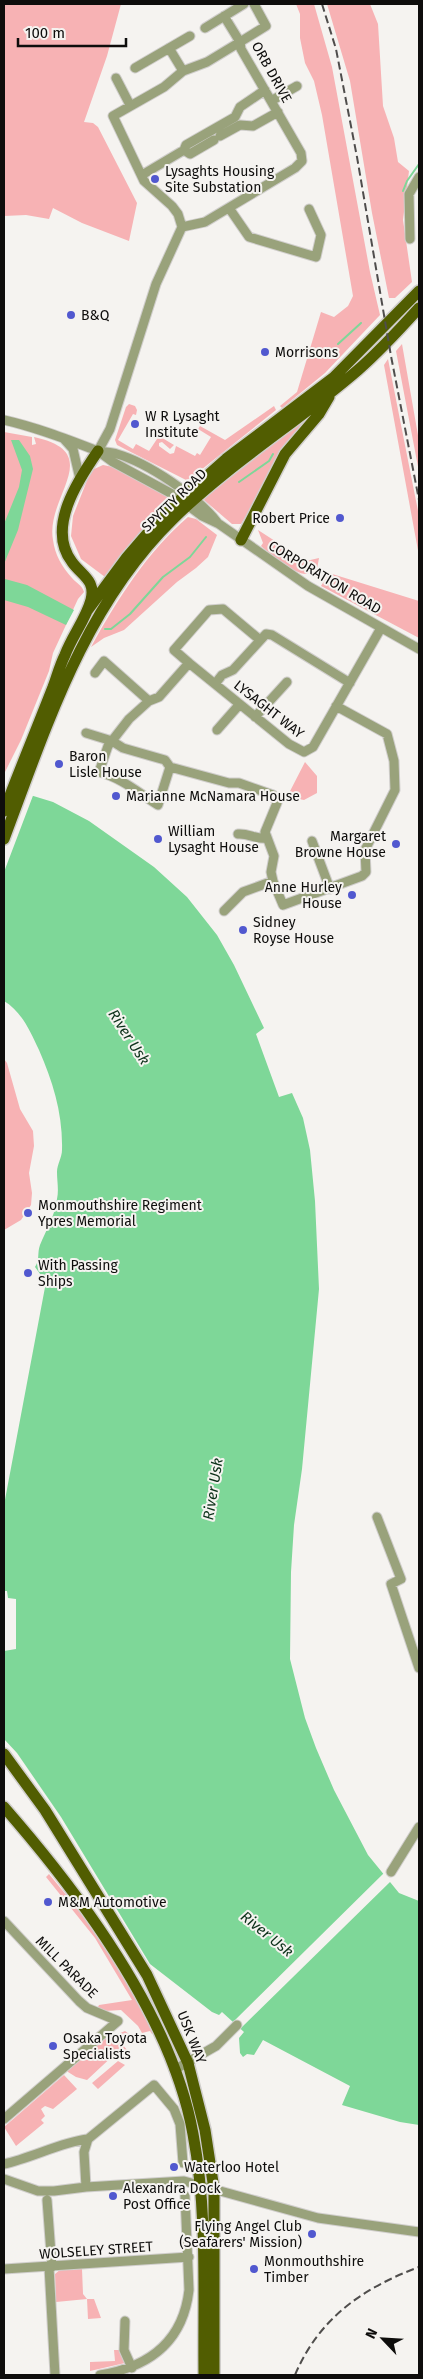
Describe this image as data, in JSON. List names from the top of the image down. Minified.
{"streets":{"main road":["SPYTTY ROAD","USK WAY"],"street":["ORB DRIVE","CORPORATION ROAD","LYSAGHT WAY","MILL PARADE","WOLSELEY STREET"]},"crossings":[["SPYTTY ROAD","CORPORATION ROAD"],["CORPORATION ROAD","LYSAGHT WAY"]],"water":["River Usk"],"places":["Lysaghts Housing Site Substation","B&Q","Morrisons","W R Lysaght Institute","Robert Price","Baron Lisle House","Marianne McNamara House","William Lysaght House","Margaret Browne House","Anne Hurley House","Sidney Royse House","Monmouthshire Regiment Ypres Memorial","With Passing Ships","M&M Automotive","Osaka Toyota Specialists","Waterloo Hotel","Alexandra Dock Post Office","Flying Angel Club (Seafarers' Mission)","Monmouthshire Timber"],"scale_bar":"100 m","north":"top left"}
